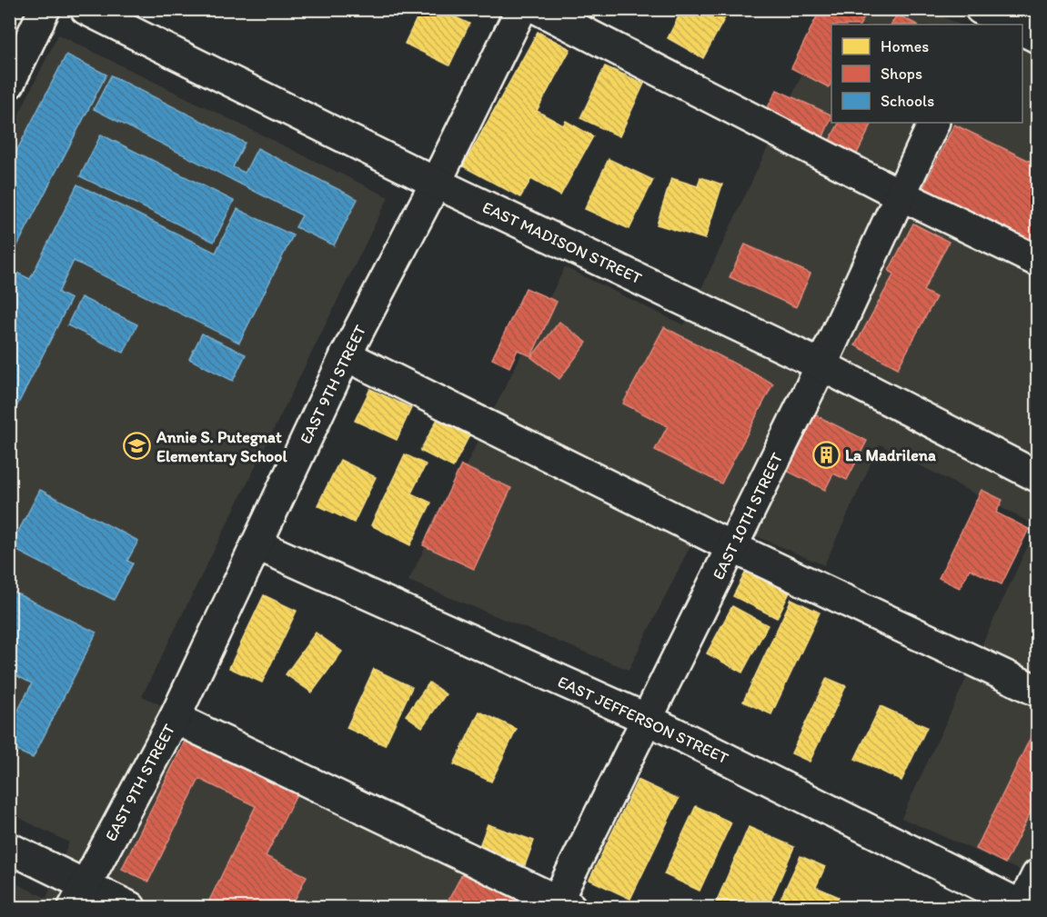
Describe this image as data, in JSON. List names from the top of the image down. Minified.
{"streets":{"street":["EAST MADISON STREET","EAST 9TH STREET","EAST 10TH STREET","EAST JEFFERSON STREET"]},"crossings":[["EAST MADISON STREET","EAST 9TH STREET"],["EAST MADISON STREET","EAST 10TH STREET"],["EAST 9TH STREET","EAST JEFFERSON STREET"],["EAST 10TH STREET","EAST JEFFERSON STREET"]],"places":{"school or university":["Annie S. Putegnat Elementary School"],"building":["La Madrilena"]},"legend":["Homes","Shops","Schools"]}
